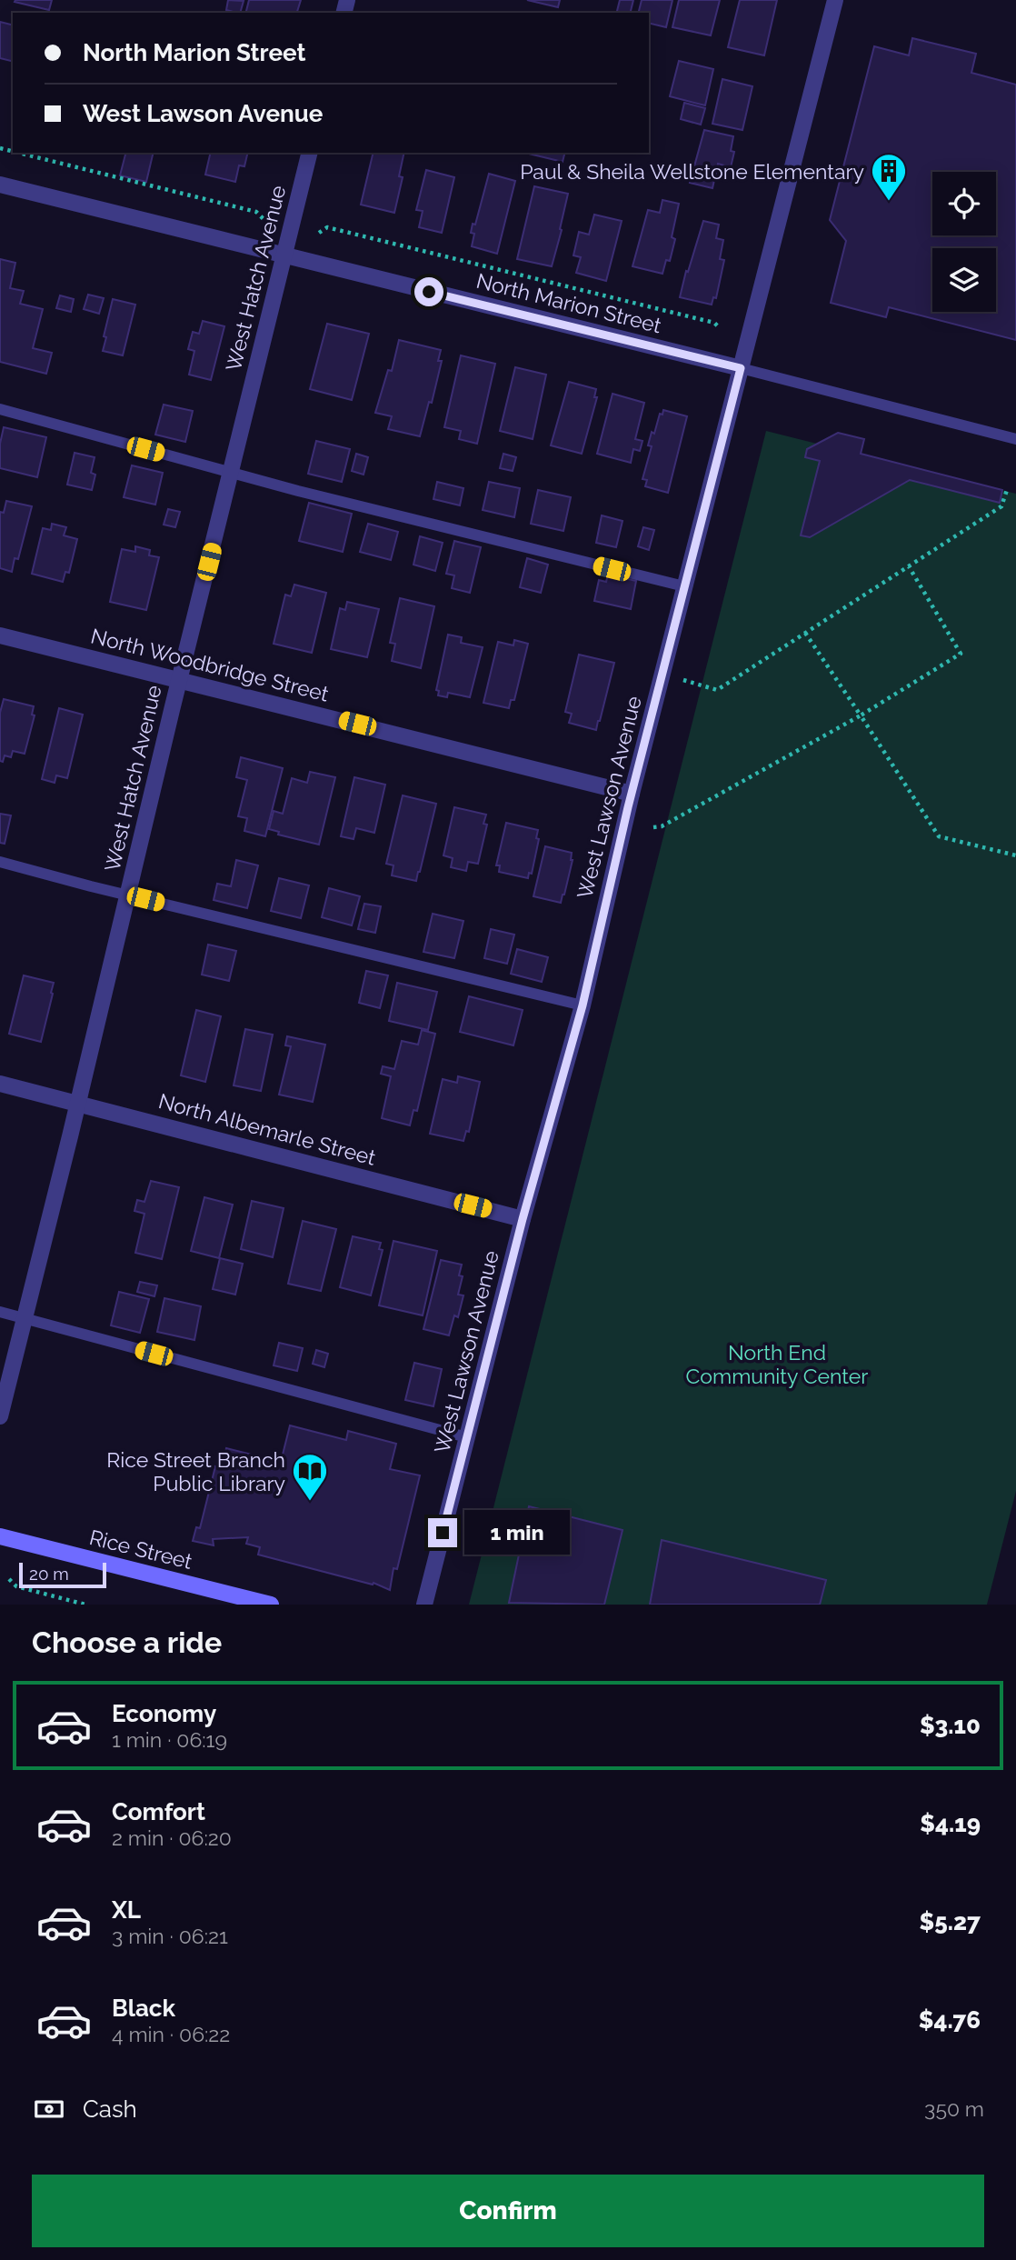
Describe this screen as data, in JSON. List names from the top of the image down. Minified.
{"streets":{"main road":["Rice Street"],"street":["West Hatch Avenue","North Marion Street","North Woodbridge Street","West Lawson Avenue","North Albemarle Street"]},"crossings":[["West Hatch Avenue","North Marion Street"],["West Hatch Avenue","North Woodbridge Street"],["West Hatch Avenue","North Albemarle Street"],["North Marion Street","West Lawson Avenue"],["North Woodbridge Street","West Lawson Avenue"],["West Lawson Avenue","North Albemarle Street"]],"parks":["North End Community Center"],"places":{"building":["Paul & Sheila Wellstone Elementary"],"library":["Rice Street Branch Public Library"]},"scale_bar":"20 m","page":{"banner":["North Marion Street","West Lawson Avenue"],"bubble":"1 min","scale":"20 m","heading":"Choose a ride","list":[{"name":"Economy","note":"1 min · 06:19","value":"$3.10"},{"name":"Comfort","note":"2 min · 06:20","value":"$4.19"},{"name":"XL","note":"3 min · 06:21","value":"$5.27"},{"name":"Black","note":"4 min · 06:22","value":"$4.76"}],"pay":["Cash","350 m"],"buttons":"Confirm"}}
